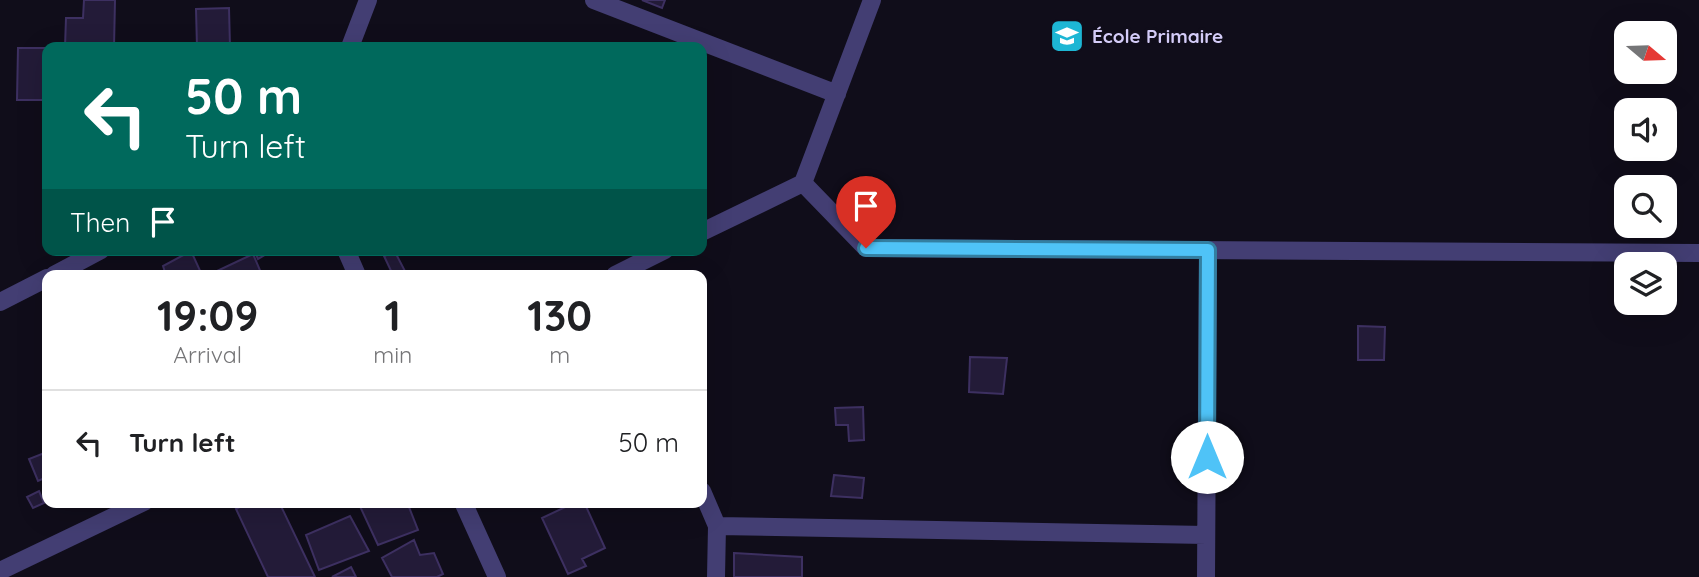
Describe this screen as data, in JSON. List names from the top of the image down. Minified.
{"places":{"school or university":["École Primaire"]},"north":"right","page":{"turn":["50 m","Turn left"],"then":"Then","eta":["19:09","Arrival","1","min","130","m"],"list":[{"name":"Turn left","value":"50 m"}]}}
